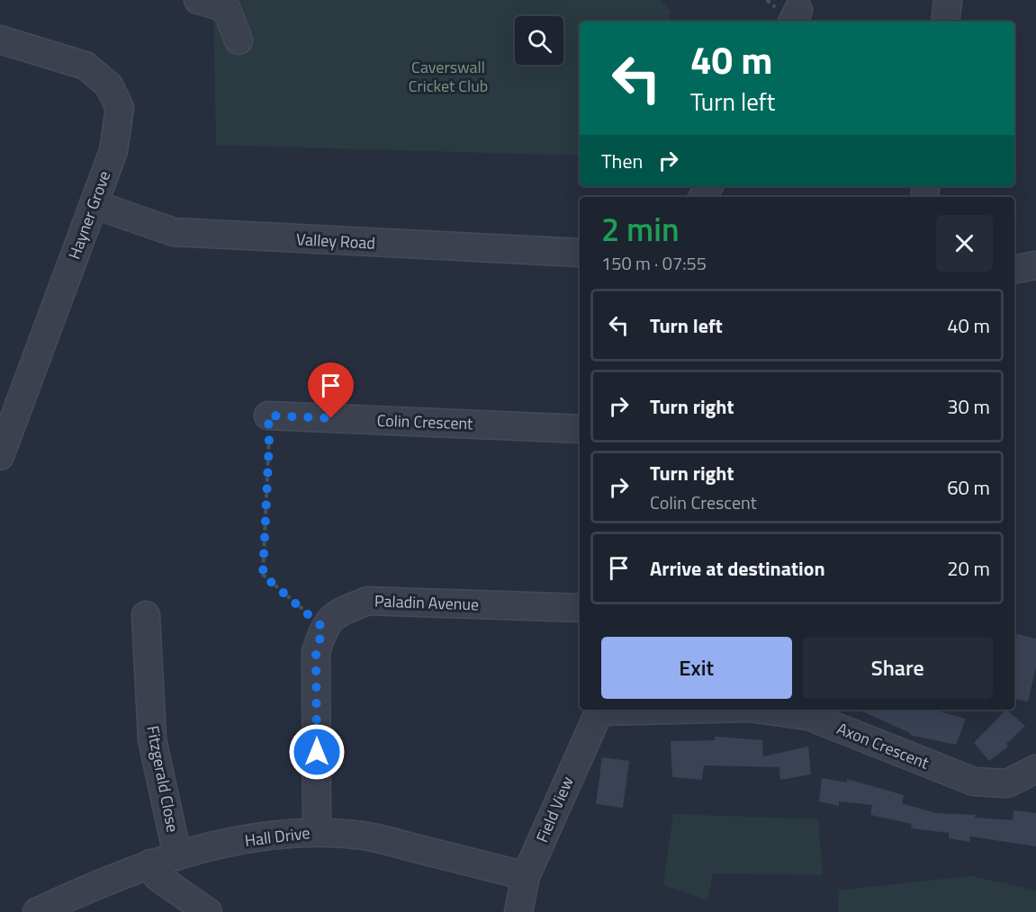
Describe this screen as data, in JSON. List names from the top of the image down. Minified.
{"streets":{"street":["Hayner Grove","Valley Road","Colin Crescent","Paladin Avenue","Axon Crescent","Fitzgerald Close","Field View","Hall Drive"]},"crossings":[["Hayner Grove","Valley Road"],["Fitzgerald Close","Hall Drive"],["Field View","Hall Drive"]],"parks":["Caverswall Cricket Club"],"page":{"turn":["40 m","Turn left"],"then":"Then","heading":["2 min","150 m · 07:55"],"list":[{"name":"Turn left","value":"40 m"},{"name":"Turn right","value":"30 m"},{"name":"Turn right","note":"Colin Crescent","value":"60 m"},{"name":"Arrive at destination","value":"20 m"}],"buttons":["Exit","Share"]}}
